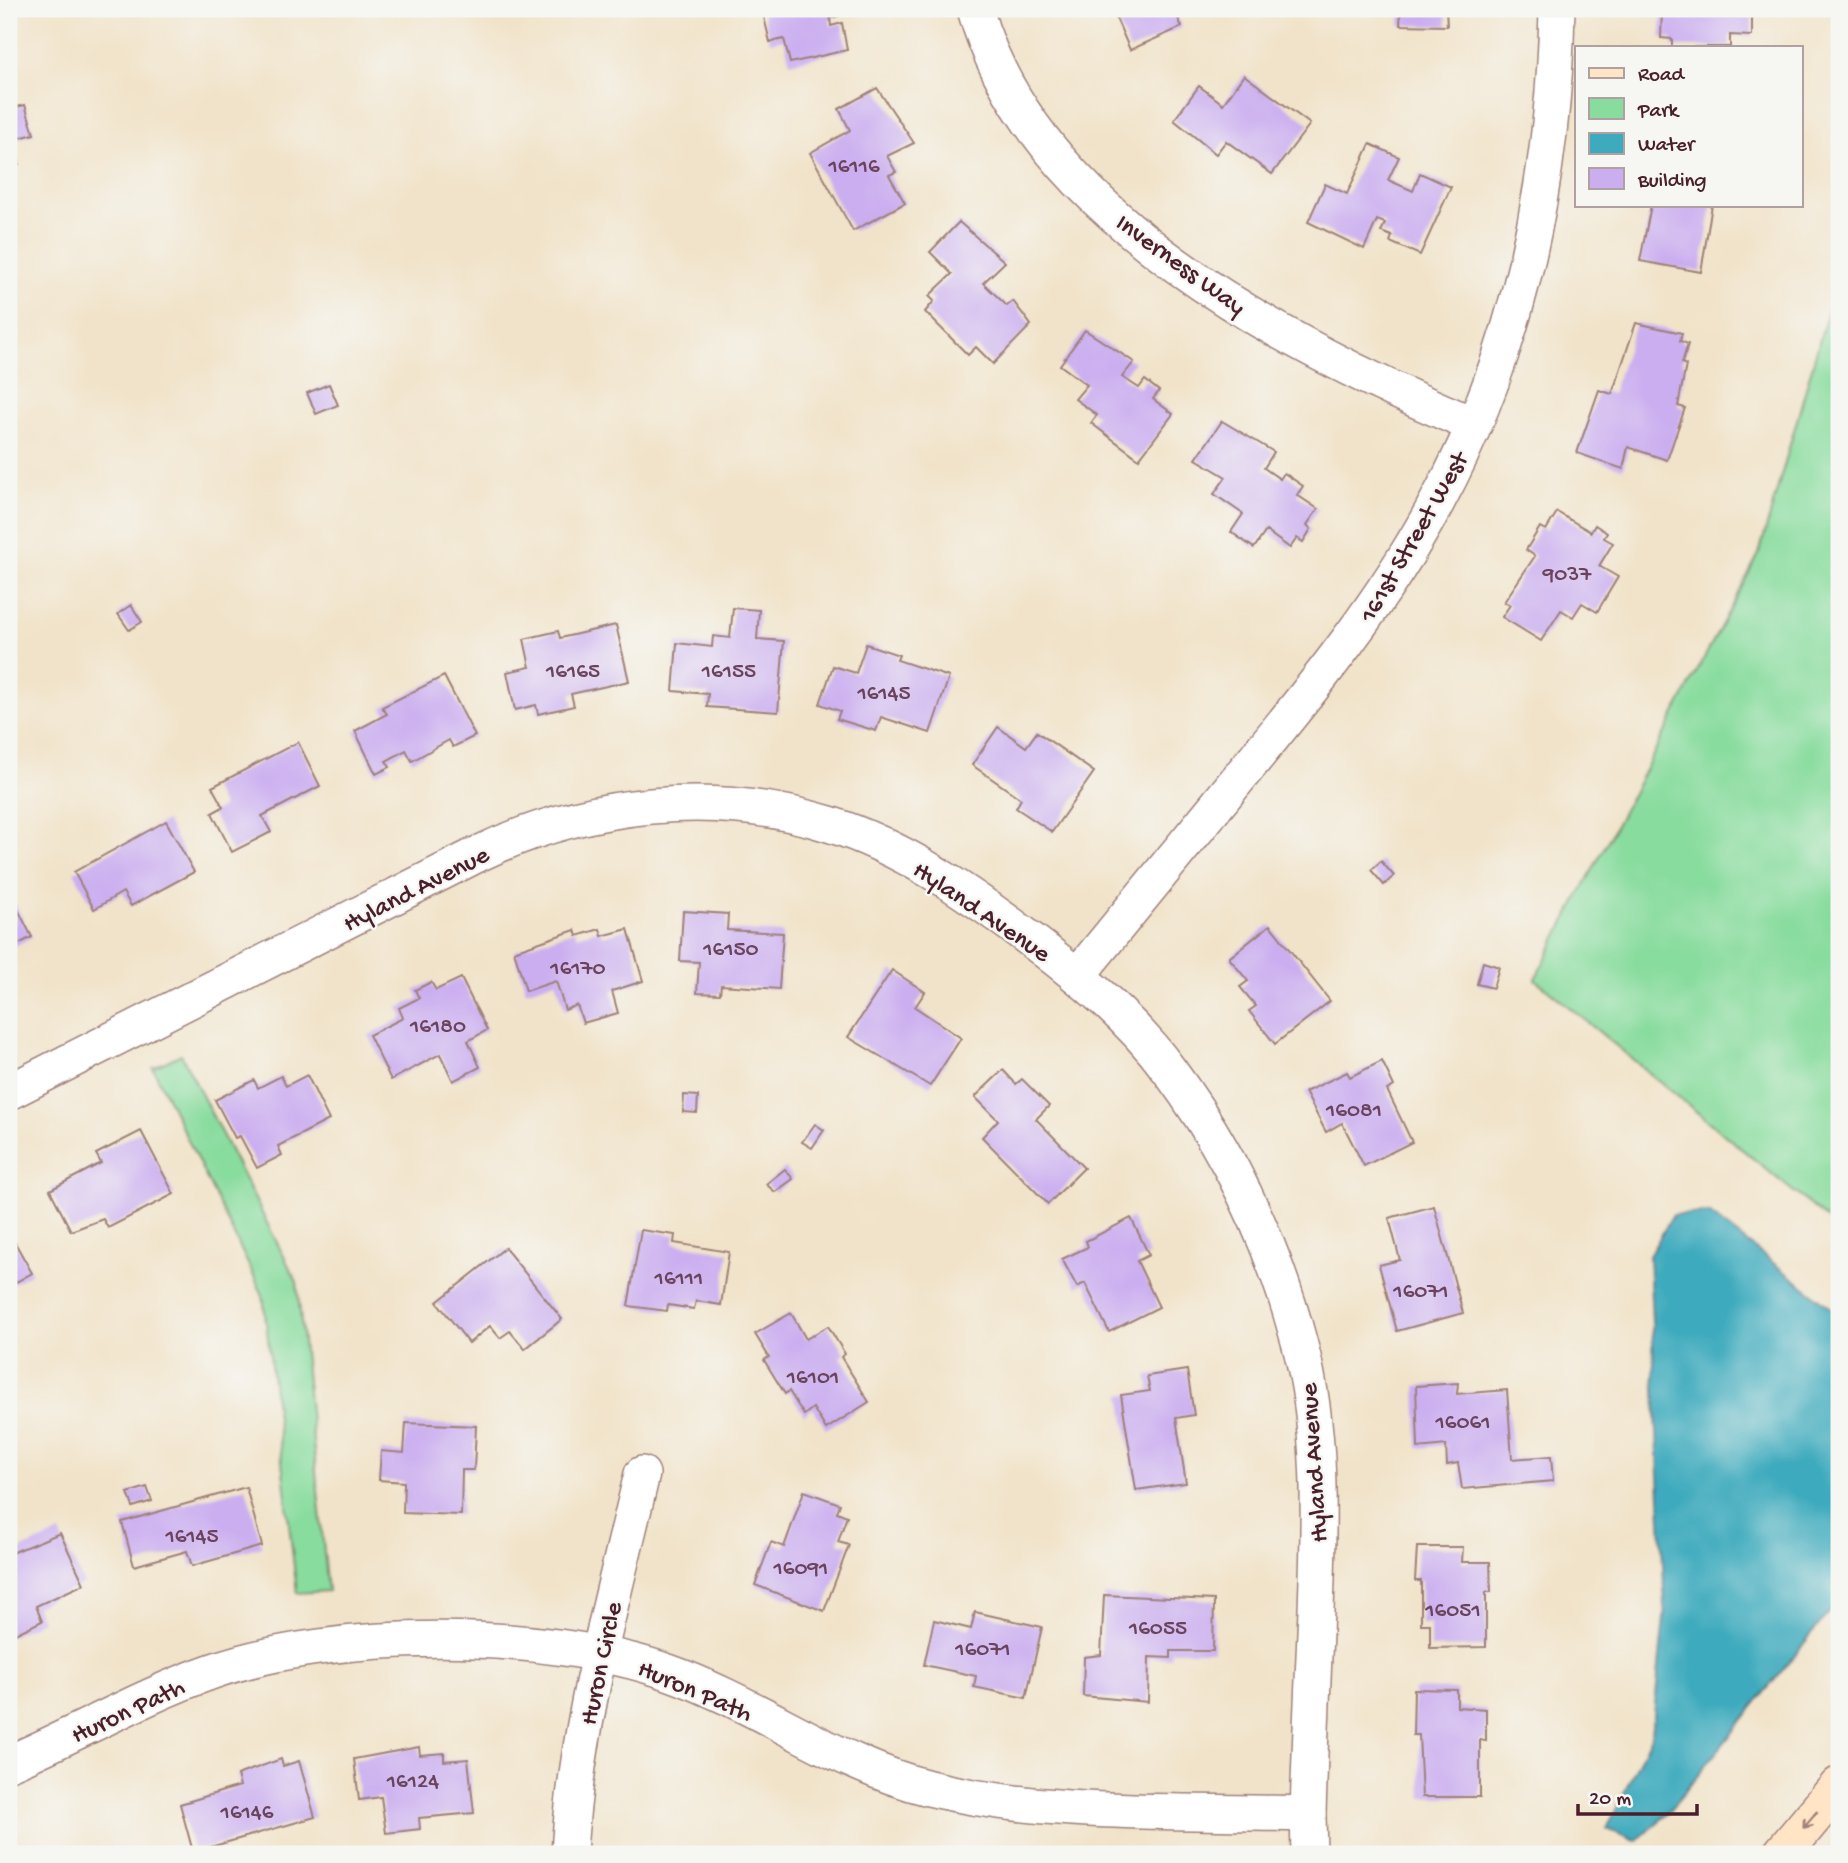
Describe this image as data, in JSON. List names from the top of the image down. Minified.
{"streets":{"street":["Inverness Way","161st Street West","Hyland Avenue","Huron Circle","Huron Path"]},"crossings":[["Inverness Way","161st Street West"],["161st Street West","Hyland Avenue"],["Hyland Avenue","Huron Path"],["Huron Circle","Huron Path"]],"house_numbers":["16116","9037","16165","16155","16145","16150","16170","16180","16081","16111","16071","16101","16061","16145","16091","16051","16055","16071","16124","16146"],"legend":["Road","Park","Water","Building"],"scale_bar":"20 m"}
